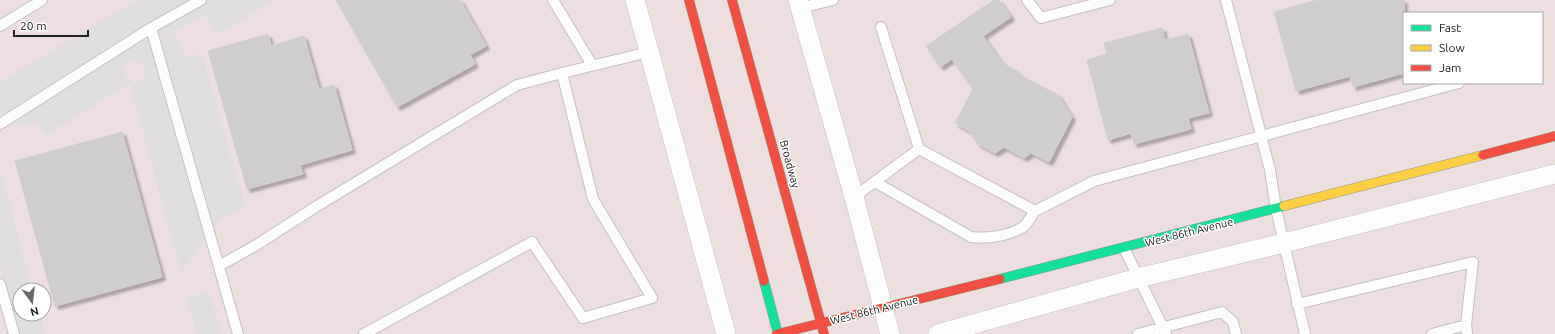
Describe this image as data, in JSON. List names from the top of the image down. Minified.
{"streets":{"street":["Broadway","West 86th Avenue"]},"crossings":[["Broadway","West 86th Avenue"]],"legend":["Fast","Slow","Jam"],"scale_bar":"20 m","north":"bottom"}
